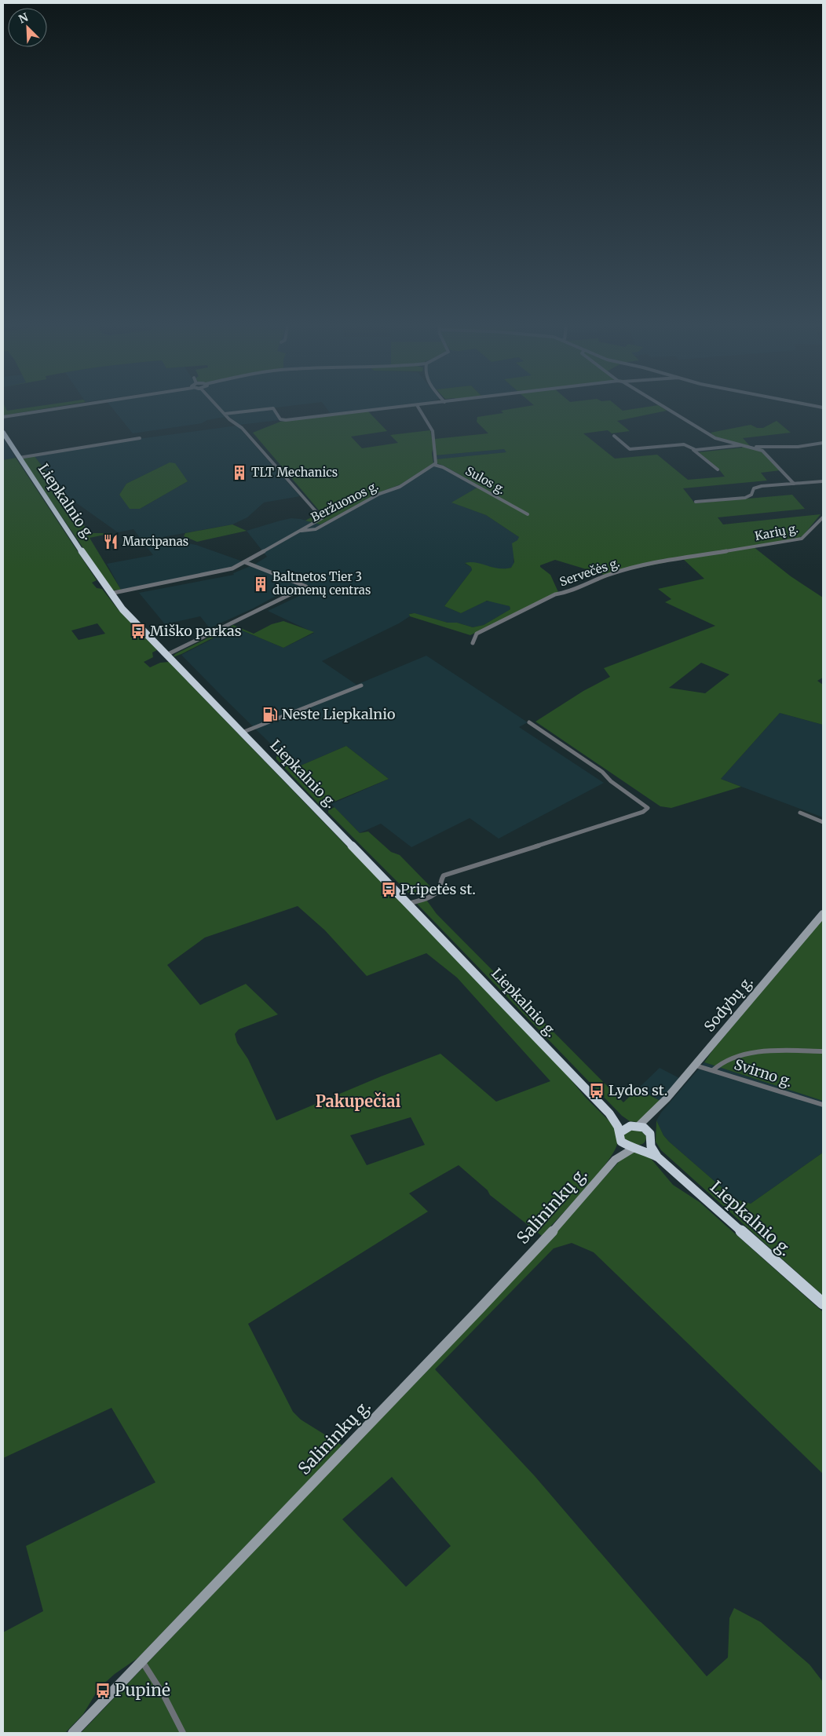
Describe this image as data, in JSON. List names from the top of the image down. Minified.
{"streets":{"highway":["Liepkalnio g."],"main road":["Sodybų g.","Salininkų g."],"street":["Sulos g.","Beržuonos g.","Karių g.","Servečės g.","Svirno g."]},"crossings":[["Sulos g.","Beržuonos g."],["Liepkalnio g.","Beržuonos g."],["Karių g.","Servečės g."],["Sodybų g.","Svirno g."],["Sodybų g.","Salininkų g."]],"districts":["Pakupečiai"],"places":{"building":["TLT Mechanics","Baltnetos Tier 3 duomenų centras"],"restaurant":["Marcipanas"],"bus stop":["Miško parkas","Pripetės st.","Lydos st.","Pupinė"],"fuel station":["Neste Liepkalnio"]},"north":"top left"}
